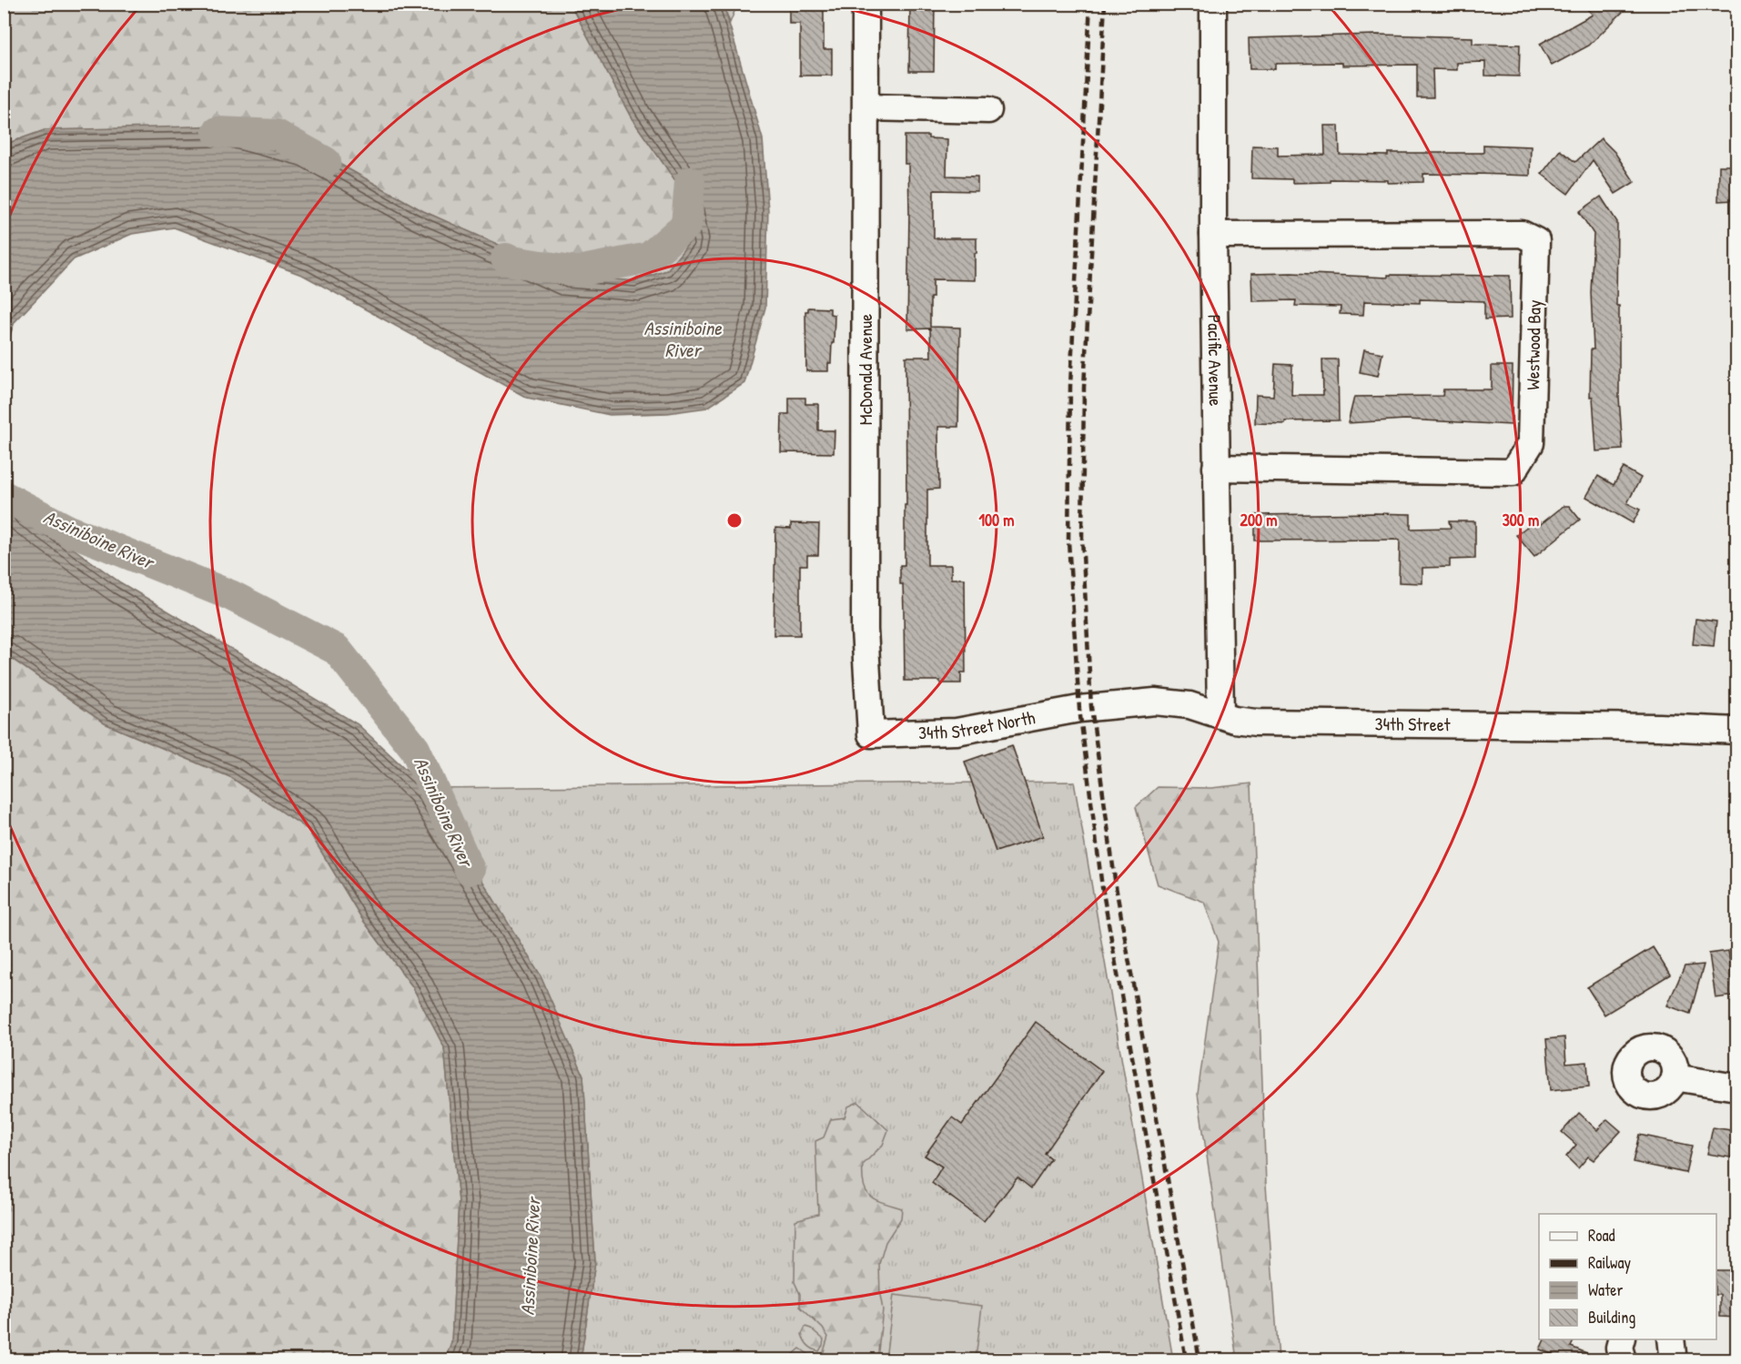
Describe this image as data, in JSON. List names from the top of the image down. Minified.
{"streets":{"street":["Westwood Bay","Pacific Avenue","McDonald Avenue","34th Street North","34th Street"]},"crossings":[["Westwood Bay","Pacific Avenue"],["Pacific Avenue","34th Street"],["McDonald Avenue","34th Street North"],["34th Street North","34th Street"]],"water":["Assiniboine River"],"legend":["Road","Railway","Water","Building"],"rings":["100 m","200 m","300 m"]}
